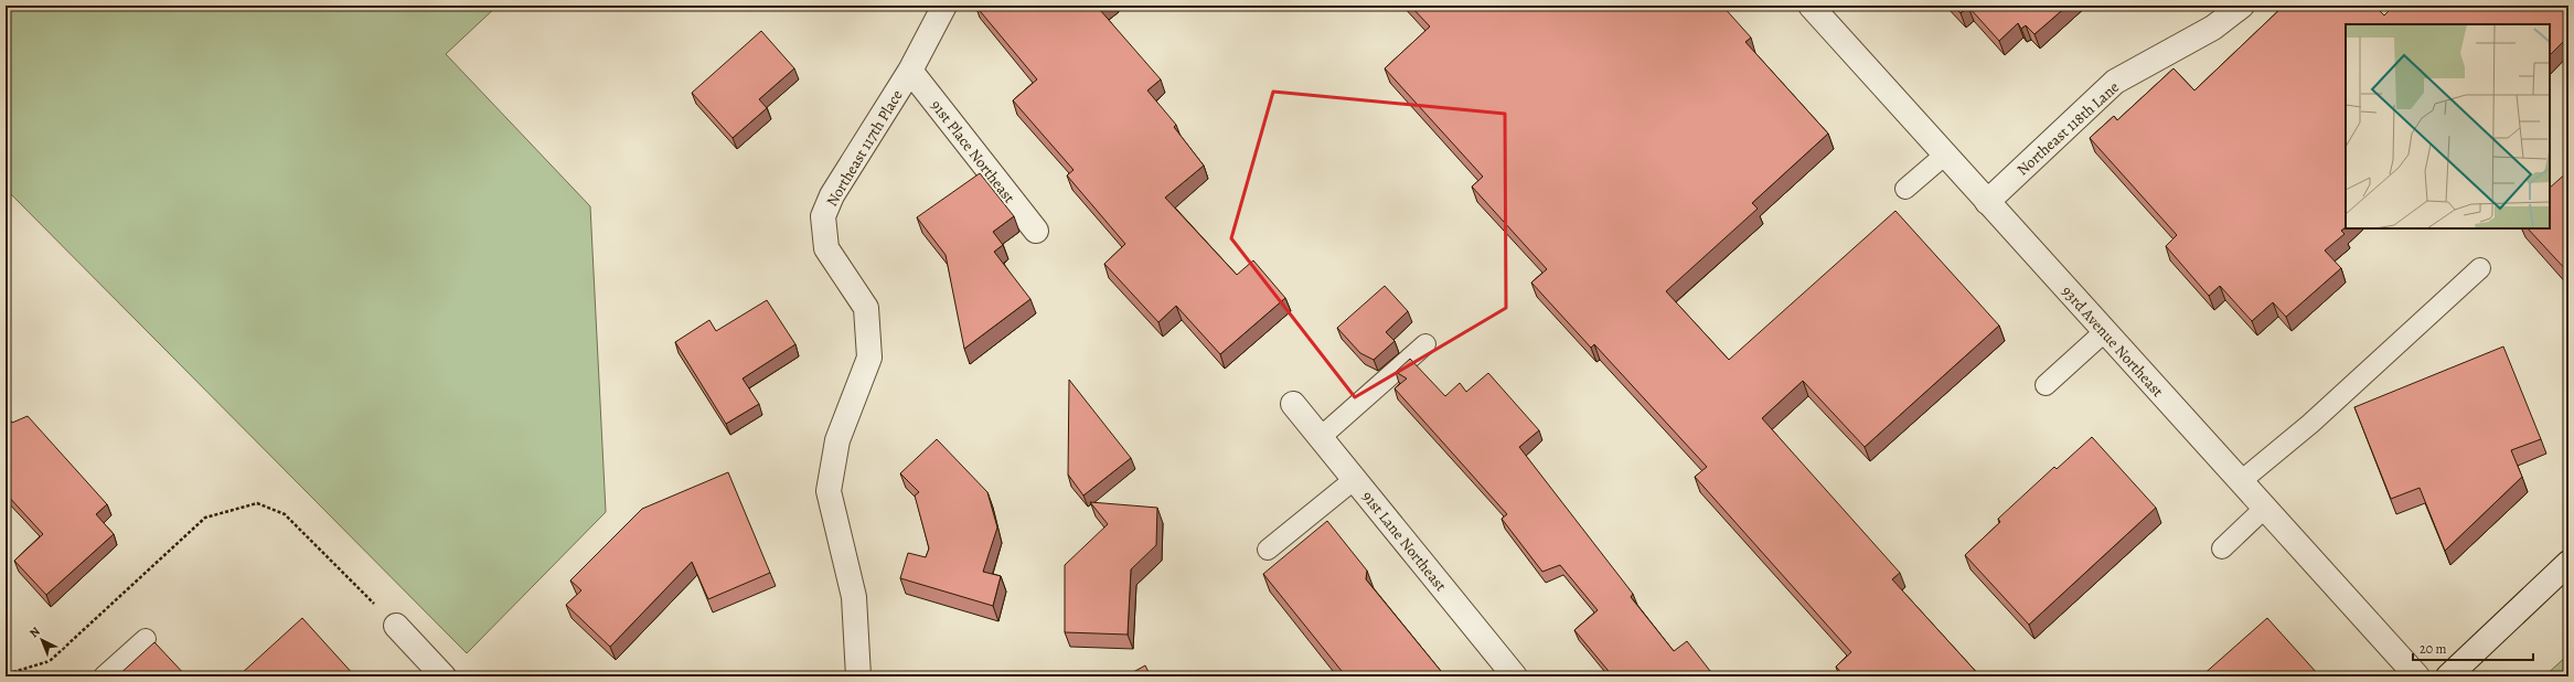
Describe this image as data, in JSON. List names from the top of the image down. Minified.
{"streets":{"street":["Northeast 118th Lane","Northeast 117th Place","91st Place Northeast","93rd Avenue Northeast","91st Lane Northeast"]},"crossings":[["Northeast 118th Lane","93rd Avenue Northeast"],["Northeast 117th Place","91st Place Northeast"]],"scale_bar":"20 m","north":"top left"}
